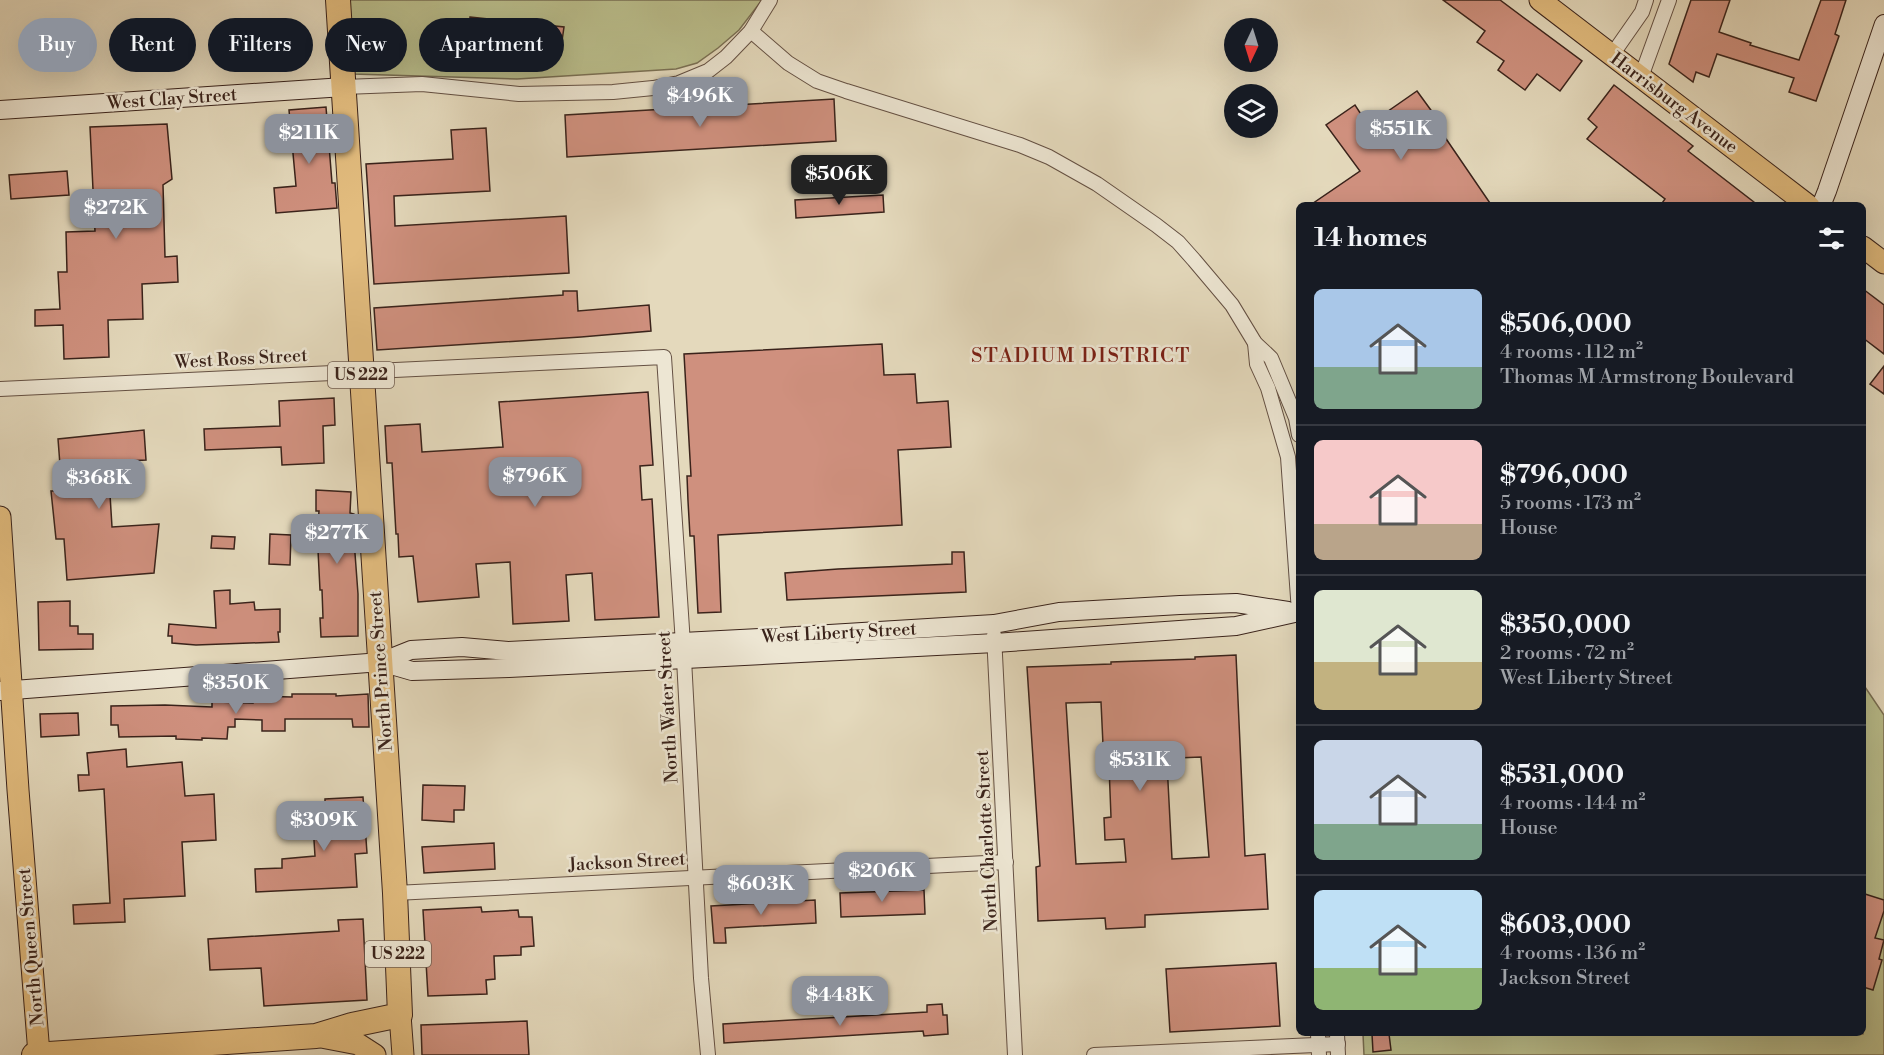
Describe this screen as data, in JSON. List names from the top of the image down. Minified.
{"streets":{"highway":["US 222","North Prince Street"],"main road":["West Clay Street","Harrisburg Avenue","West Liberty Street","North Queen Street"],"street":["West Ross Street","North Water Street","North Charlotte Street","Jackson Street"]},"crossings":[["West Clay Street","North Prince Street"],["West Ross Street","North Prince Street"],["West Ross Street","North Water Street"],["West Liberty Street","North Prince Street"],["West Liberty Street","North Water Street"],["West Liberty Street","North Charlotte Street"],["West Liberty Street","North Queen Street"],["North Prince Street","Jackson Street"],["North Water Street","Jackson Street"],["North Charlotte Street","Jackson Street"]],"districts":["STADIUM DISTRICT"],"north":"bottom","page":{"chip":["Buy","Rent","Filters","New","Apartment"],"price":["$496K","$551K","$211K","$506K","$272K","$796K","$368K","$277K","$350K","$531K","$309K","$206K","$603K","$448K"],"heading":"14 homes","list":[{"name":"$506,000","note":"4 rooms · 112 m² · Thomas M Armstrong Boulevard"},{"name":"$796,000","note":"5 rooms · 173 m² · House"},{"name":"$350,000","note":"2 rooms · 72 m² · West Liberty Street"},{"name":"$531,000","note":"4 rooms · 144 m² · House"},{"name":"$603,000","note":"4 rooms · 136 m² · Jackson Street"}]}}
